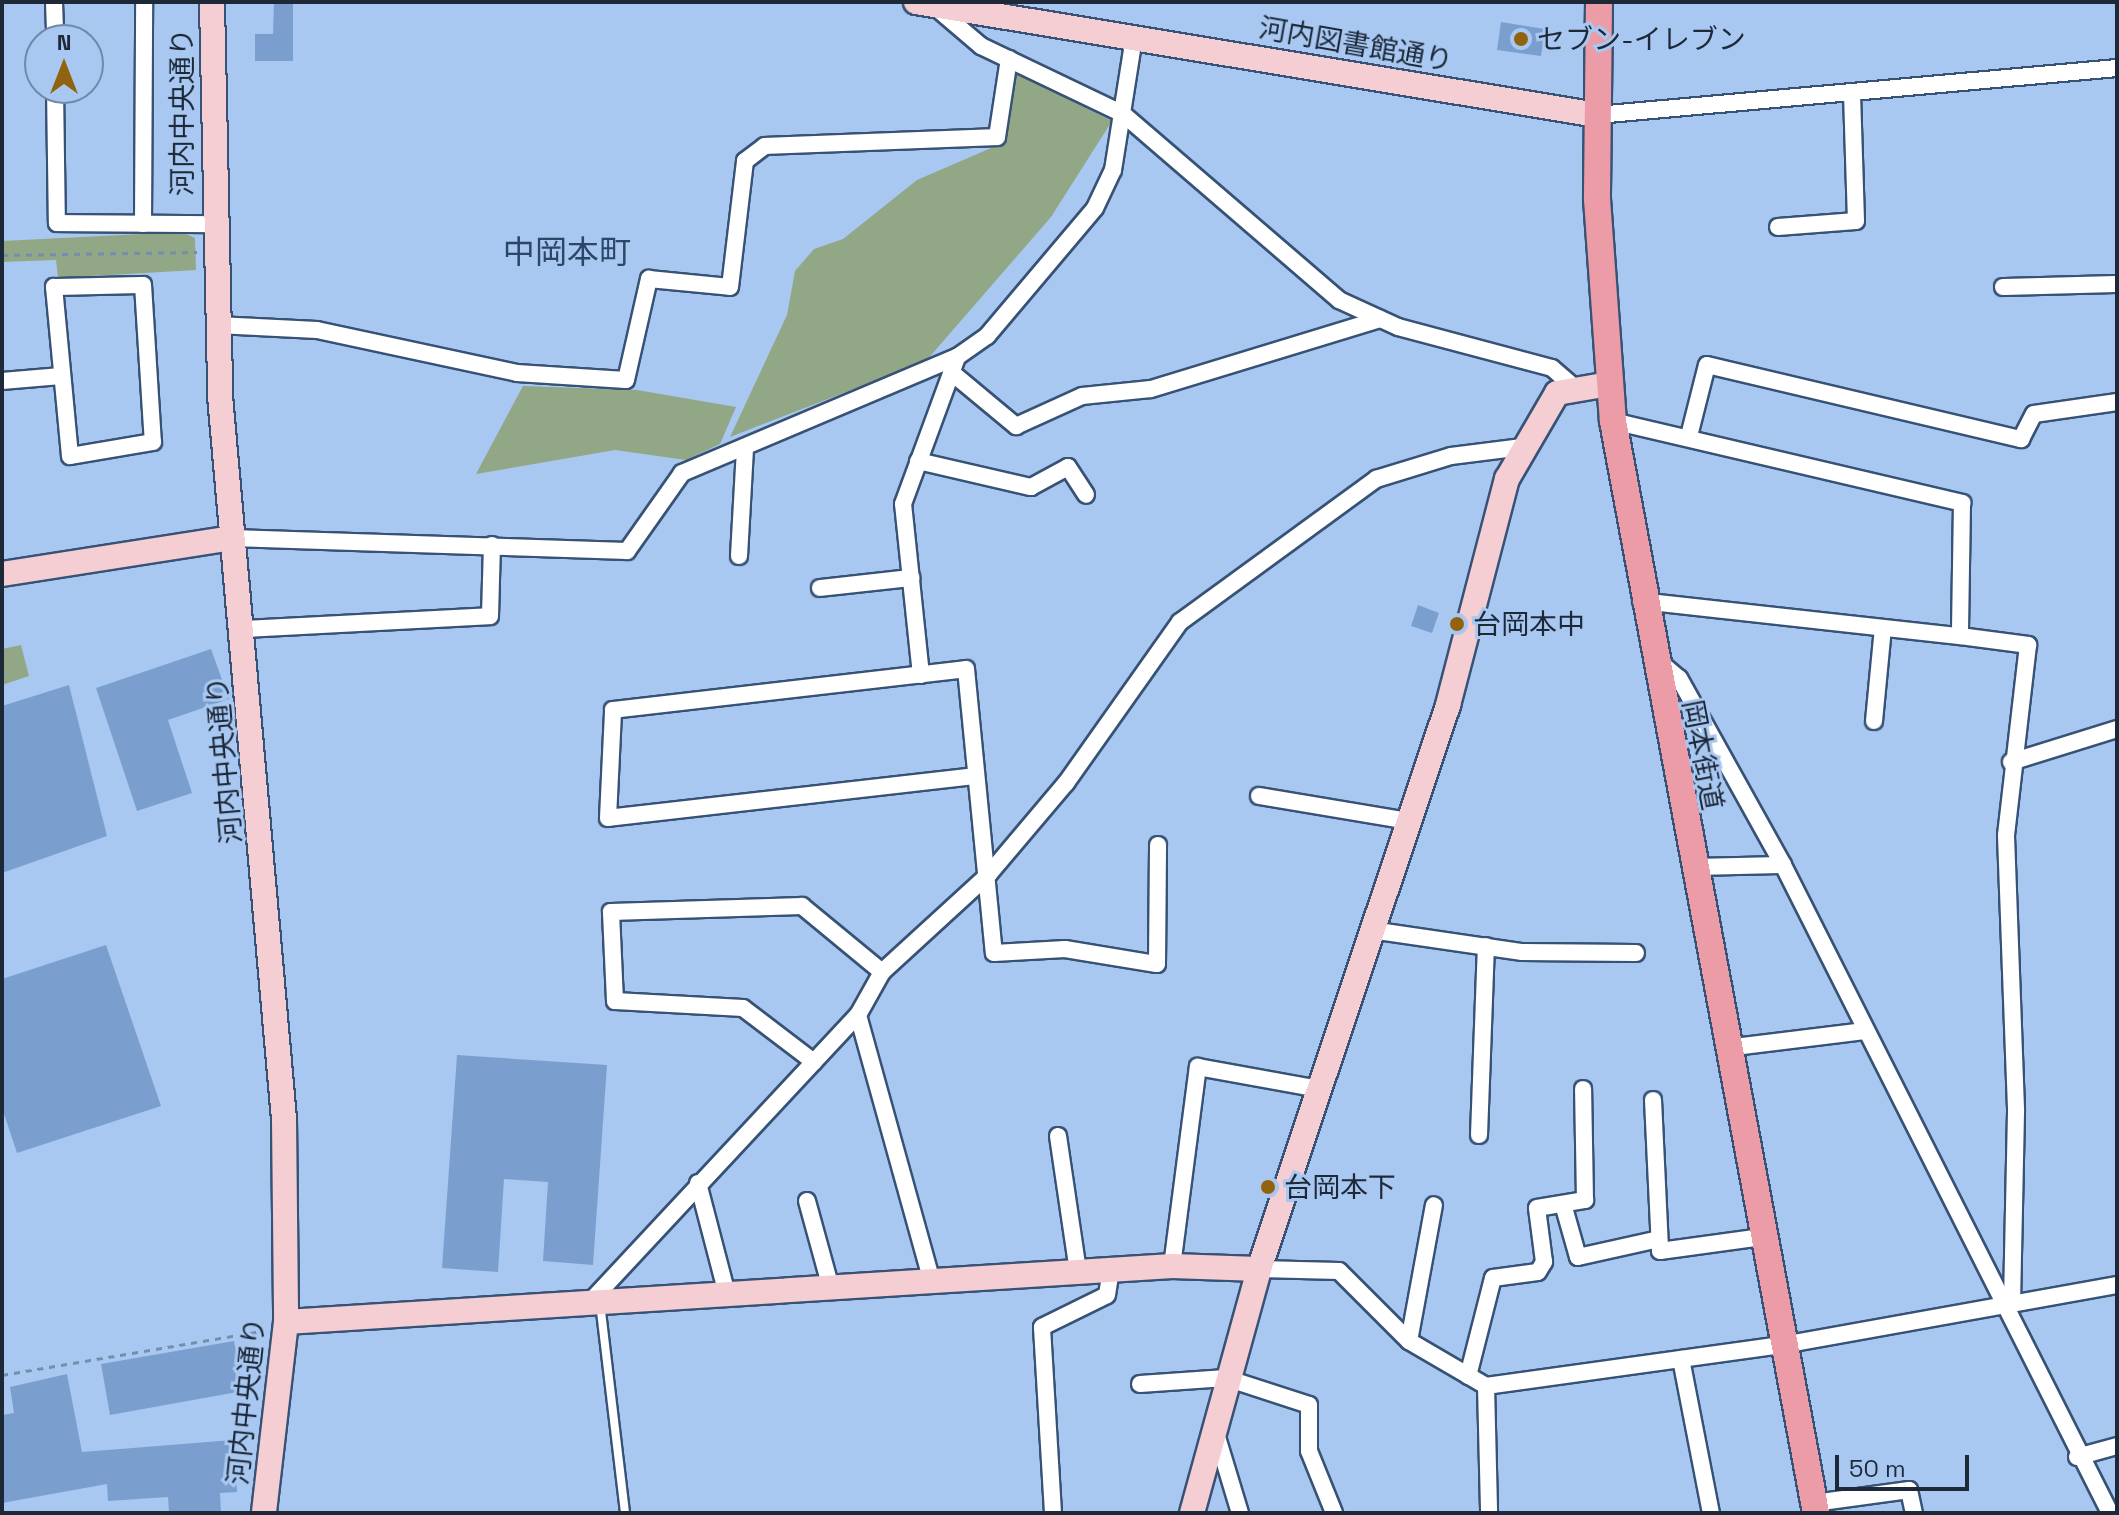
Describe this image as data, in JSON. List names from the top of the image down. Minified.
{"streets":{"main road":["岡本街道"],"street":["河内図書館通り","河内中央通り"]},"crossings":[["河内図書館通り","岡本街道"]],"districts":["中岡本町"],"places":["セブン-イレブン","台岡本中","台岡本下"],"scale_bar":"50 m","north":"top"}
